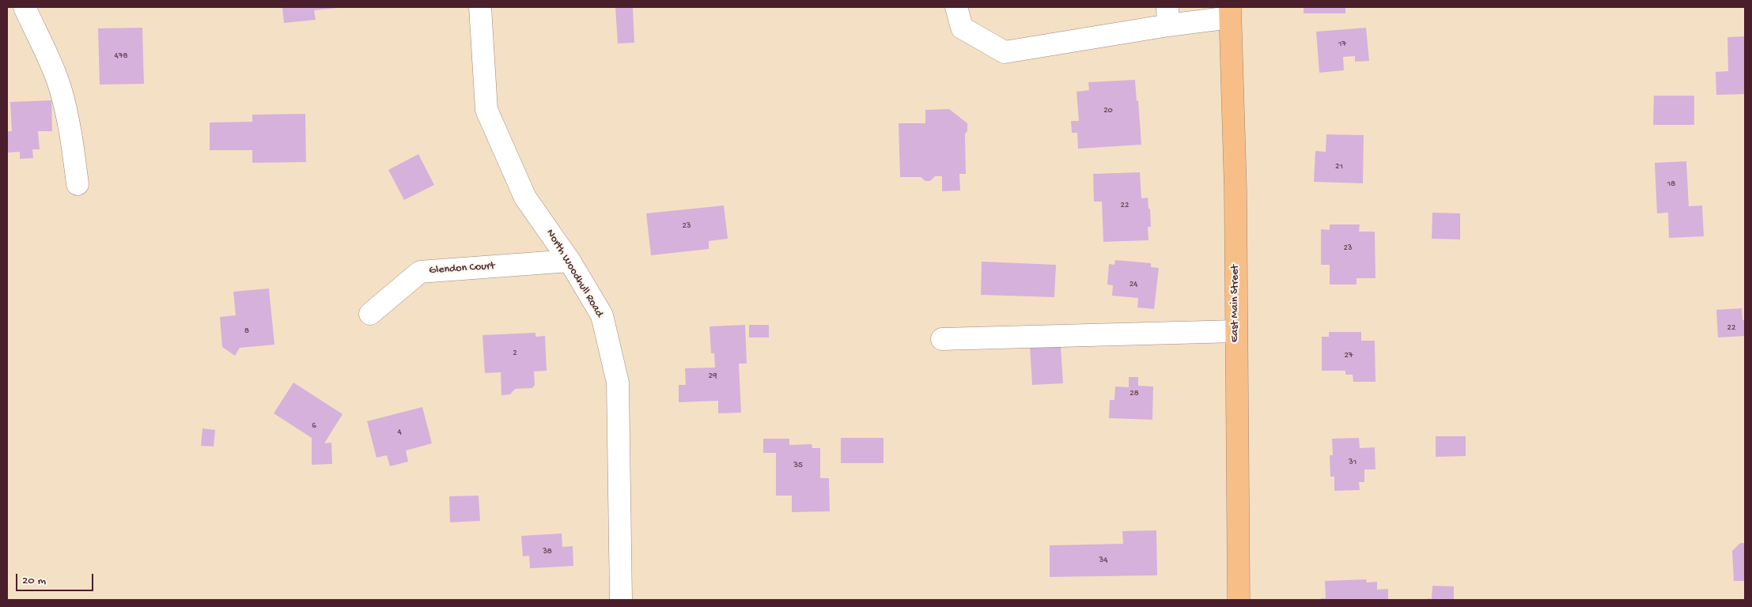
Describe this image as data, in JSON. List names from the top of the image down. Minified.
{"streets":{"main road":["East Main Street"],"street":["Glendon Court","North Woodhull Road"]},"crossings":[["Glendon Court","North Woodhull Road"]],"house_numbers":["17","478","20","21","18","22","23","23","24","22","8","2","27","29","28","6","4","31","35","38","34"],"scale_bar":"20 m"}
